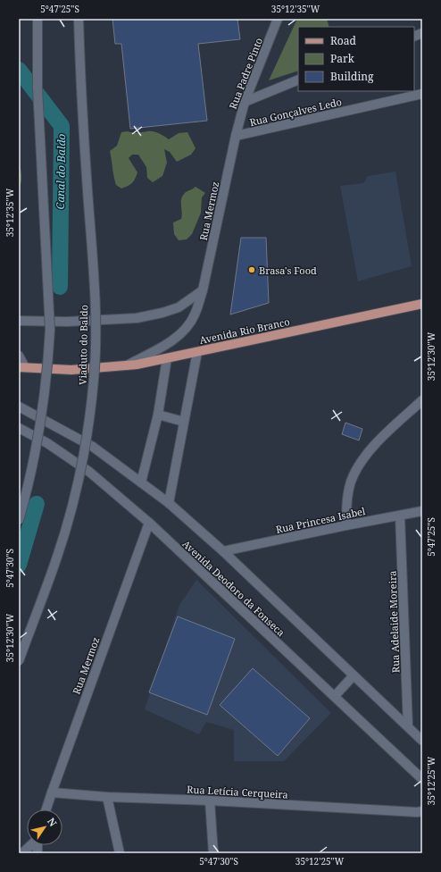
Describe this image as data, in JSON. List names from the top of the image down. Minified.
{"streets":{"main road":["Avenida Rio Branco"],"street":["Rua Padre Pinto","Rua Gonçalves Ledo","Rua Mermoz","Viaduto do Baldo","Rua Princesa Isabel","Avenida Deodoro da Fonseca","Rua Adelaide Moreira","Rua Letícia Cerqueira"]},"crossings":[["Rua Padre Pinto","Rua Gonçalves Ledo"],["Rua Padre Pinto","Rua Mermoz"],["Rua Gonçalves Ledo","Rua Mermoz"],["Rua Mermoz","Avenida Rio Branco"],["Rua Mermoz","Avenida Deodoro da Fonseca"],["Rua Mermoz","Rua Letícia Cerqueira"],["Rua Princesa Isabel","Avenida Deodoro da Fonseca"],["Rua Princesa Isabel","Rua Adelaide Moreira"],["Avenida Deodoro da Fonseca","Rua Adelaide Moreira"]],"water":["Canal do Baldo"],"places":["Brasa's Food"],"legend":["Road","Park","Building"],"north":"top right","coordinates":["5°47'25\"S","35°12'35\"W","35°12'30\"W","5°47'30\"S","35°12'25\"W"]}
